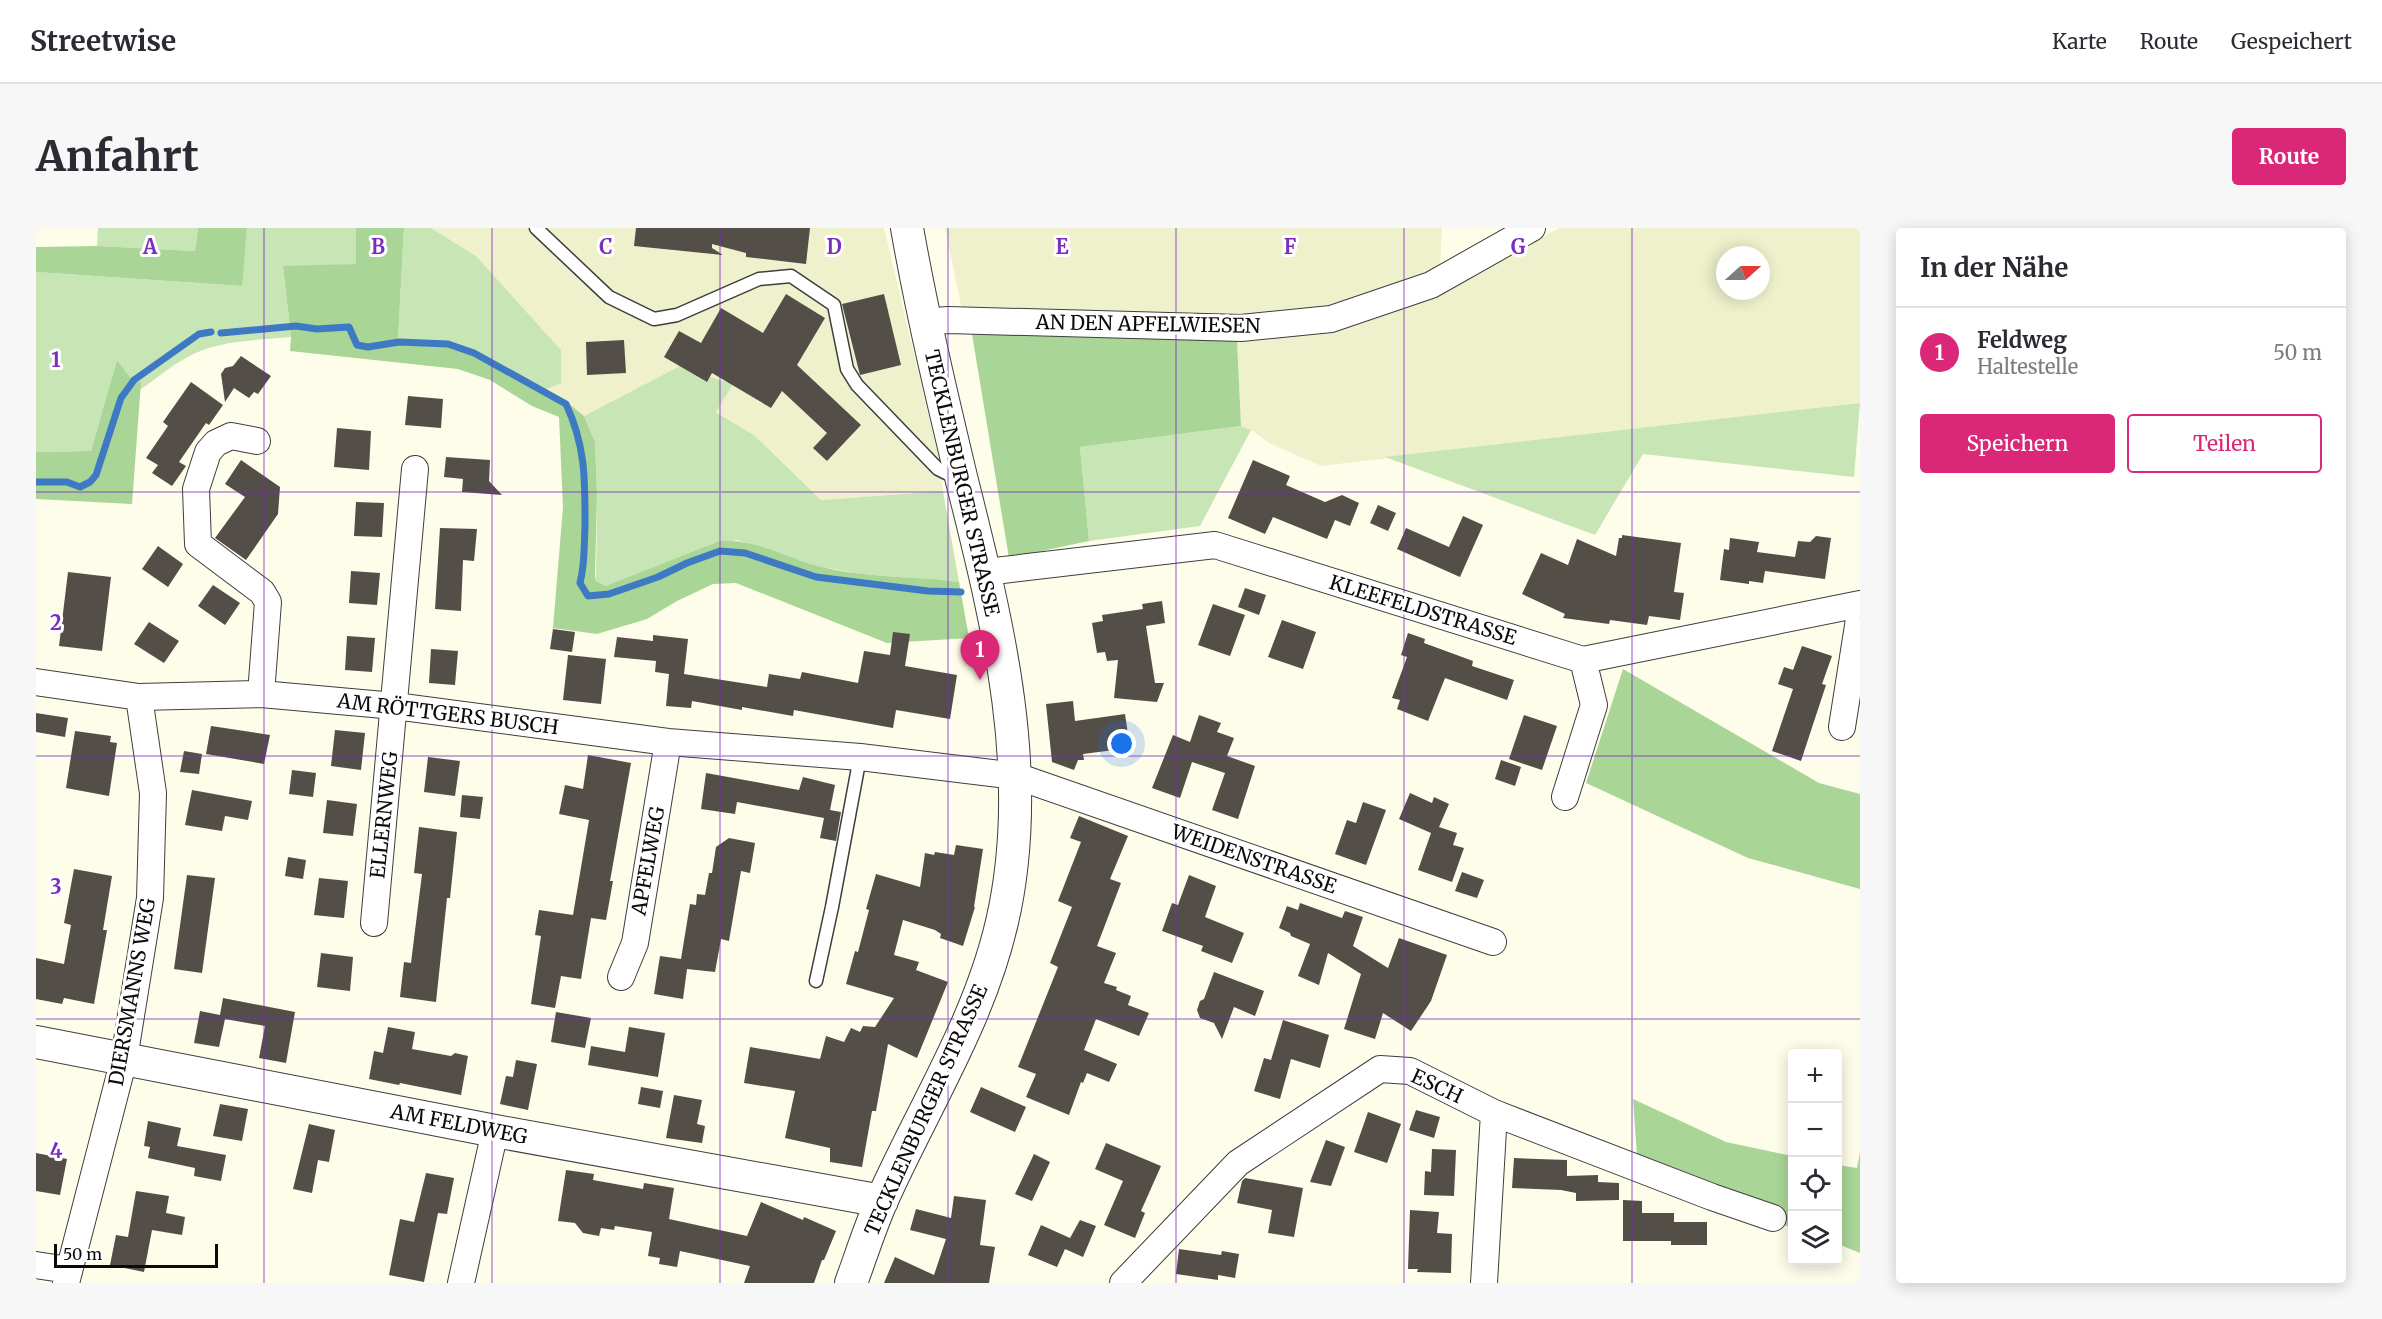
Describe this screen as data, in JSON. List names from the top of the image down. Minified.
{"streets":{"street":["AN DEN APFELWIESEN","TECKLENBURGER STRASSE","KLEEFELDSTRASSE","AM RÖTTGERS BUSCH","ELLERNWEG","WEIDENSTRASSE","APFELWEG","DIERSMANNS WEG","ESCH","AM FELDWEG"]},"crossings":[["AN DEN APFELWIESEN","TECKLENBURGER STRASSE"],["TECKLENBURGER STRASSE","KLEEFELDSTRASSE"],["TECKLENBURGER STRASSE","AM RÖTTGERS BUSCH"],["TECKLENBURGER STRASSE","WEIDENSTRASSE"],["TECKLENBURGER STRASSE","AM FELDWEG"],["AM RÖTTGERS BUSCH","ELLERNWEG"],["AM RÖTTGERS BUSCH","WEIDENSTRASSE"],["AM RÖTTGERS BUSCH","APFELWEG"],["AM RÖTTGERS BUSCH","DIERSMANNS WEG"],["DIERSMANNS WEG","AM FELDWEG"]],"scale_bar":"50 m","north":"right","page":{"header":"Streetwise","nav":["Karte","Route","Gespeichert"],"buttons":["Route",["Speichern","Teilen"]],"title":"Anfahrt","heading":"In der Nähe","list":[{"mark":"1","name":"Feldweg","note":"Haltestelle","value":"50 m"}],"pins":"1","map_buttons":["+","−"],"scale":"50 m"},"grid":{"columns":["A","B","C","D","E","F","G"],"rows":["1","2","3","4"]}}
